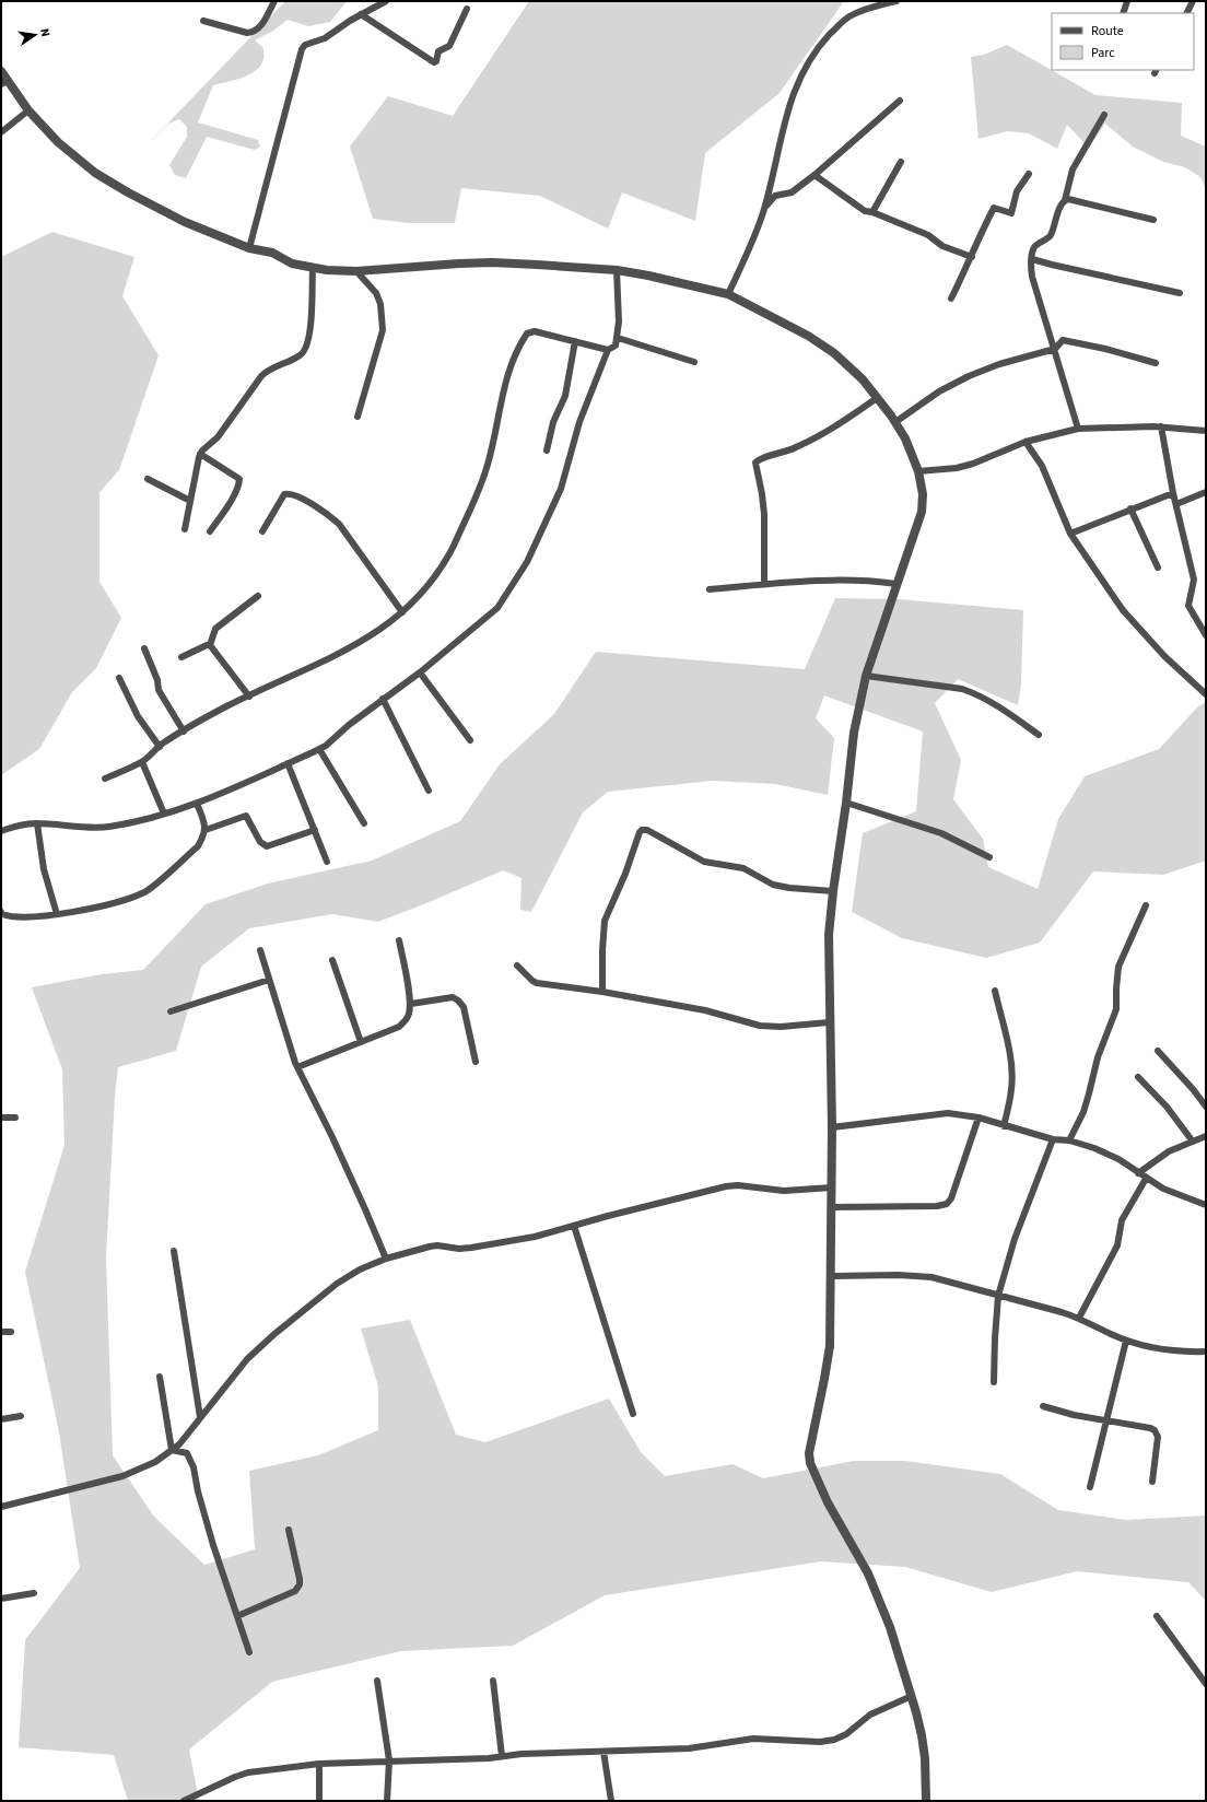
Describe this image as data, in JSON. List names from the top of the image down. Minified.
{"legend":["Route","Parc"],"north":"right"}
